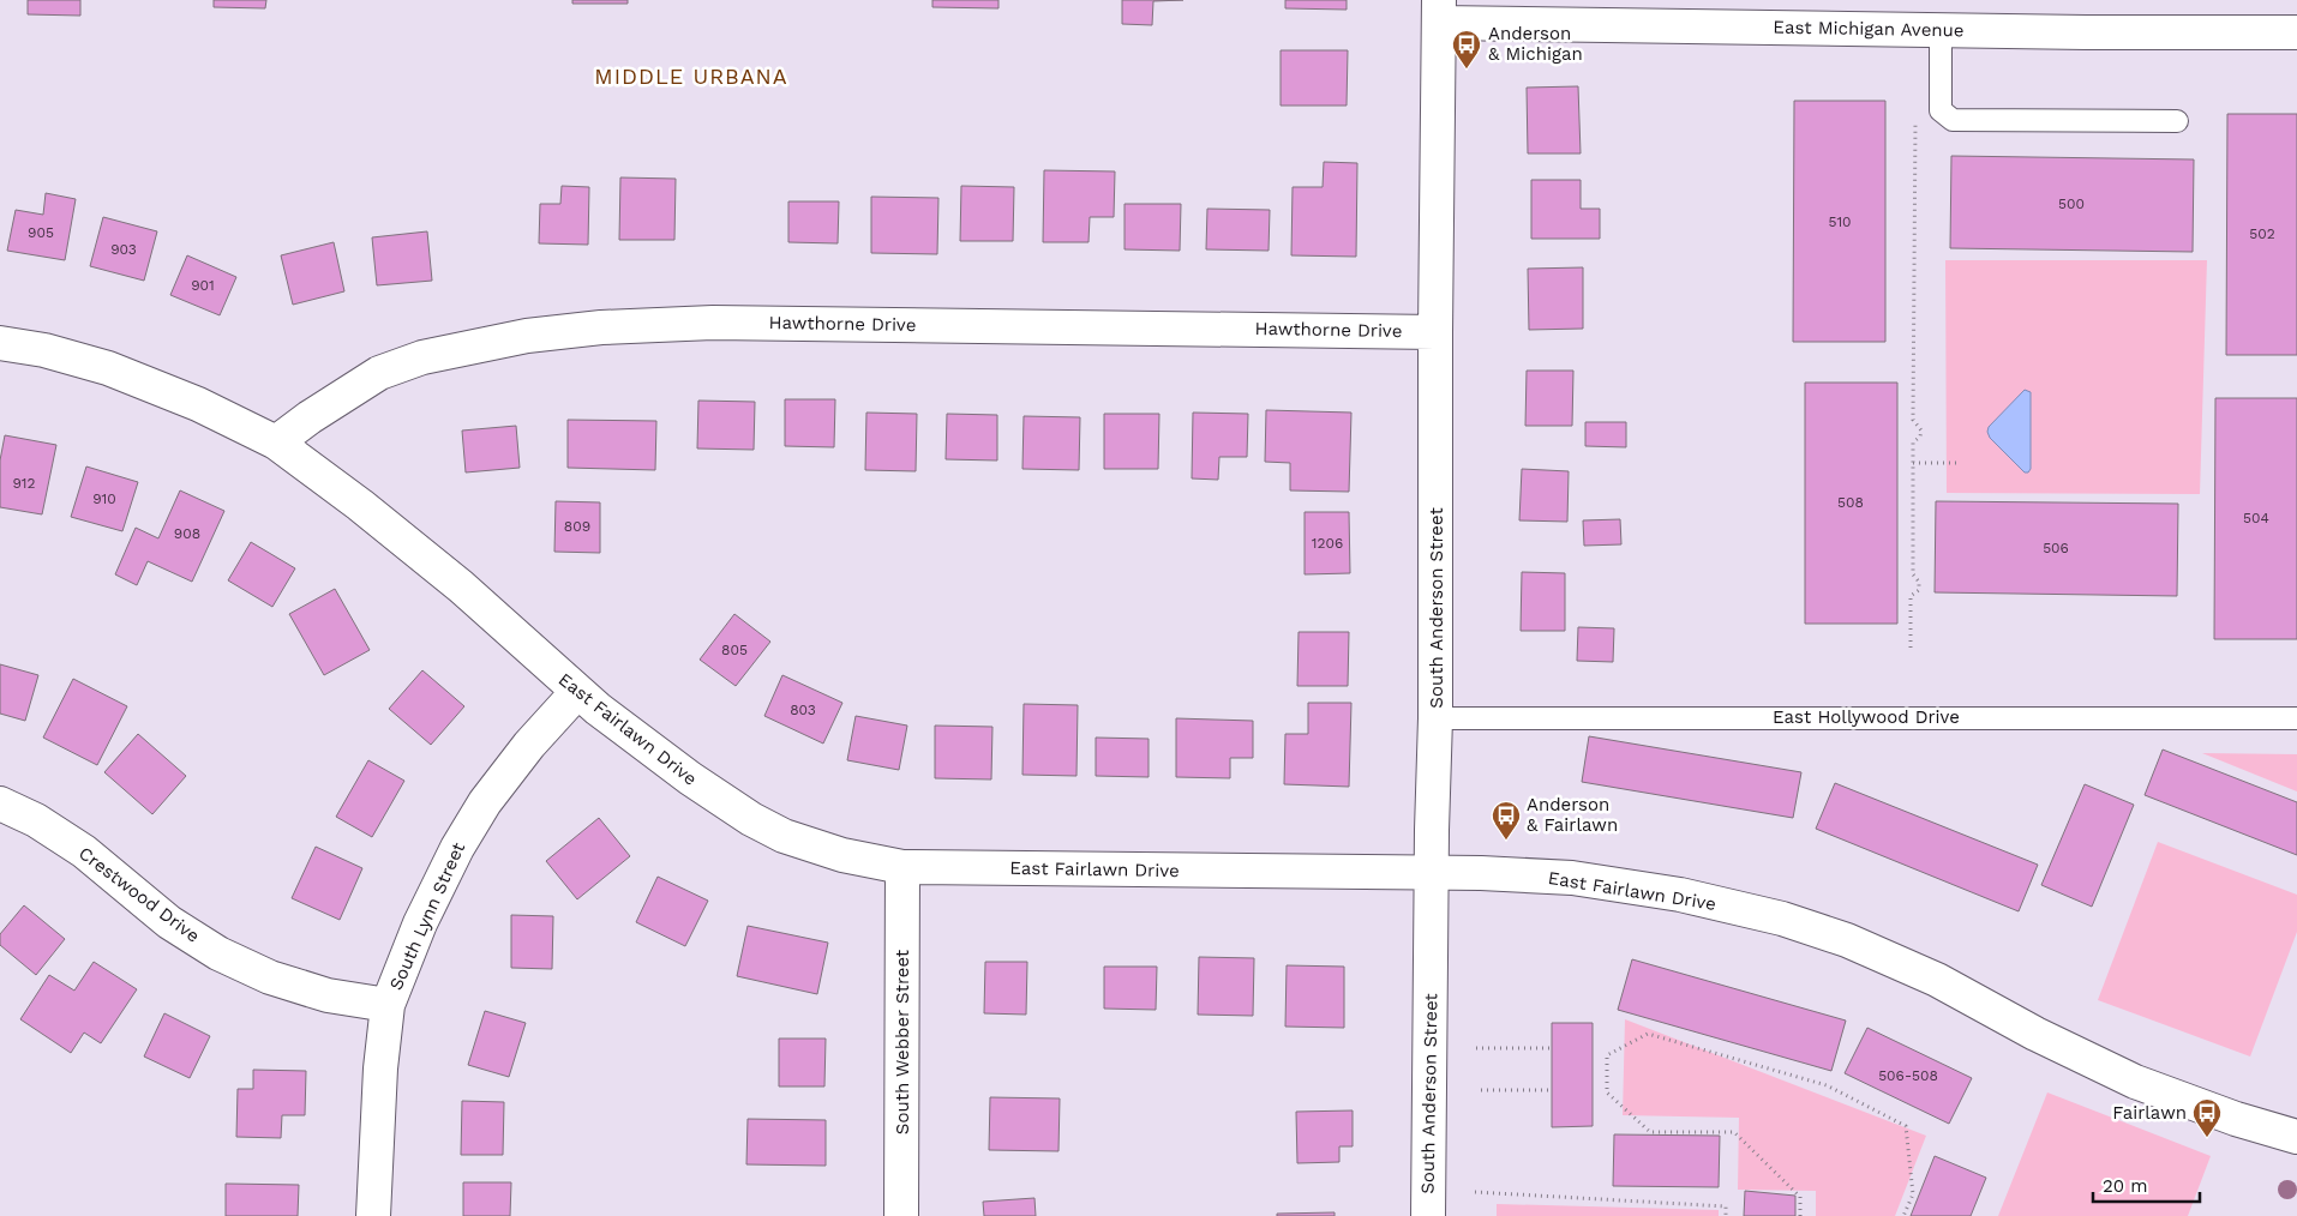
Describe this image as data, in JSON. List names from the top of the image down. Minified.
{"streets":{"street":["East Michigan Avenue","Hawthorne Drive","South Anderson Street","East Fairlawn Drive","Crestwood Drive","South Lynn Street","South Webber Street"],"lane":["East Hollywood Drive"]},"crossings":[["East Michigan Avenue","South Anderson Street"],["Hawthorne Drive","South Anderson Street"],["Hawthorne Drive","East Fairlawn Drive"],["South Anderson Street","East Hollywood Drive"],["South Anderson Street","East Fairlawn Drive"],["East Fairlawn Drive","South Lynn Street"],["East Fairlawn Drive","South Webber Street"],["Crestwood Drive","South Lynn Street"]],"districts":["MIDDLE URBANA"],"places":{"bus stop":["Anderson & Michigan","Anderson & Fairlawn","Fairlawn"]},"house_numbers":["500","510","905","502","903","901","912","910","508","504","809","908","1206","506","805","803","506-508"],"scale_bar":"20 m"}
